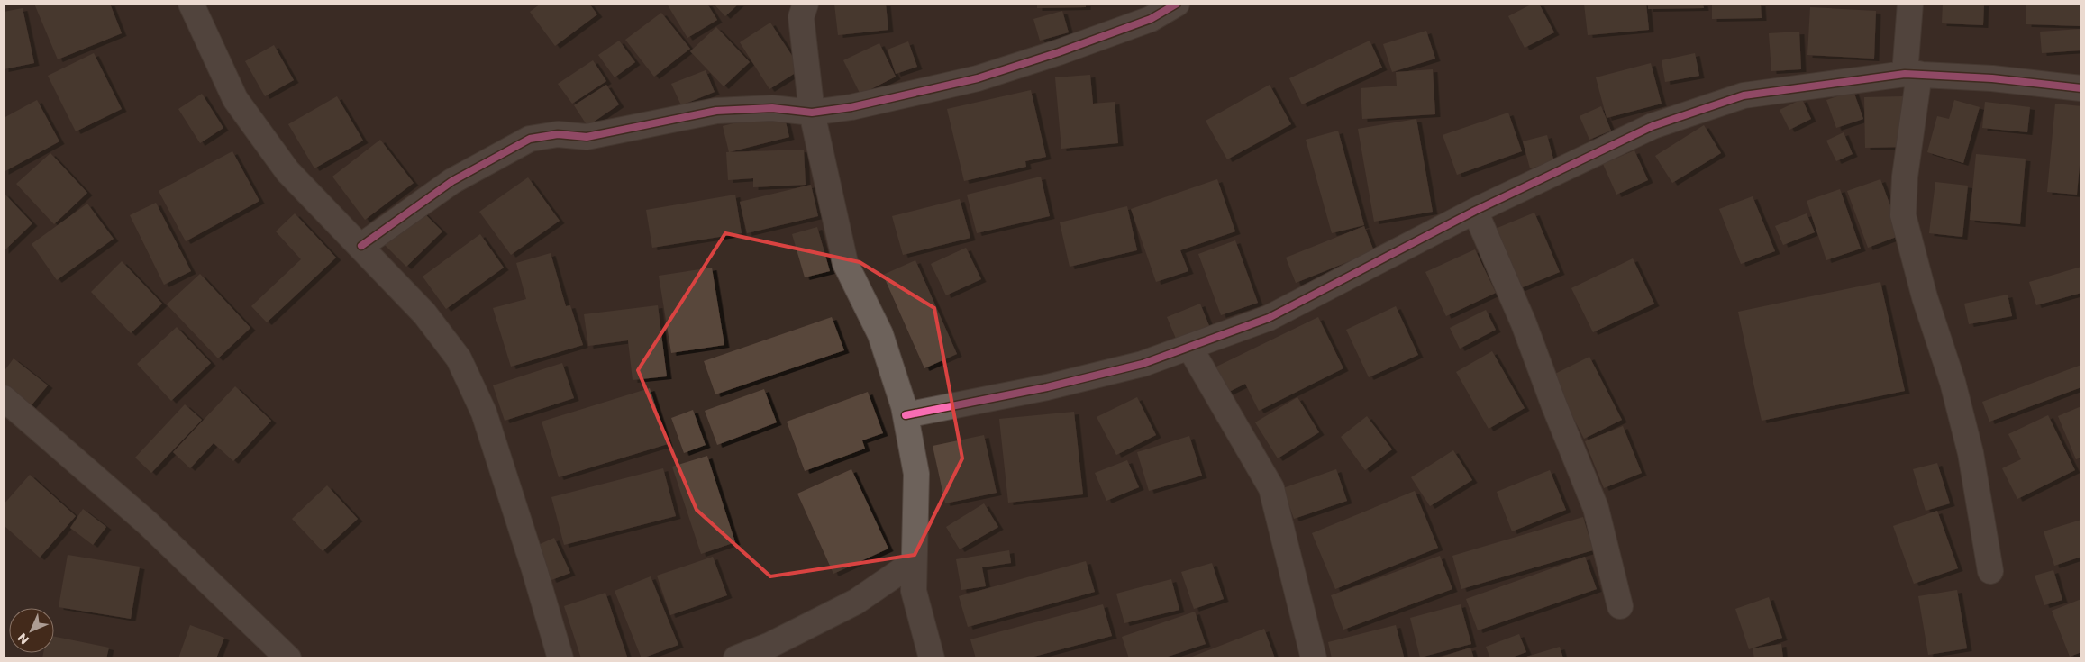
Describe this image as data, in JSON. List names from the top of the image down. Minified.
{"north":"bottom left"}
